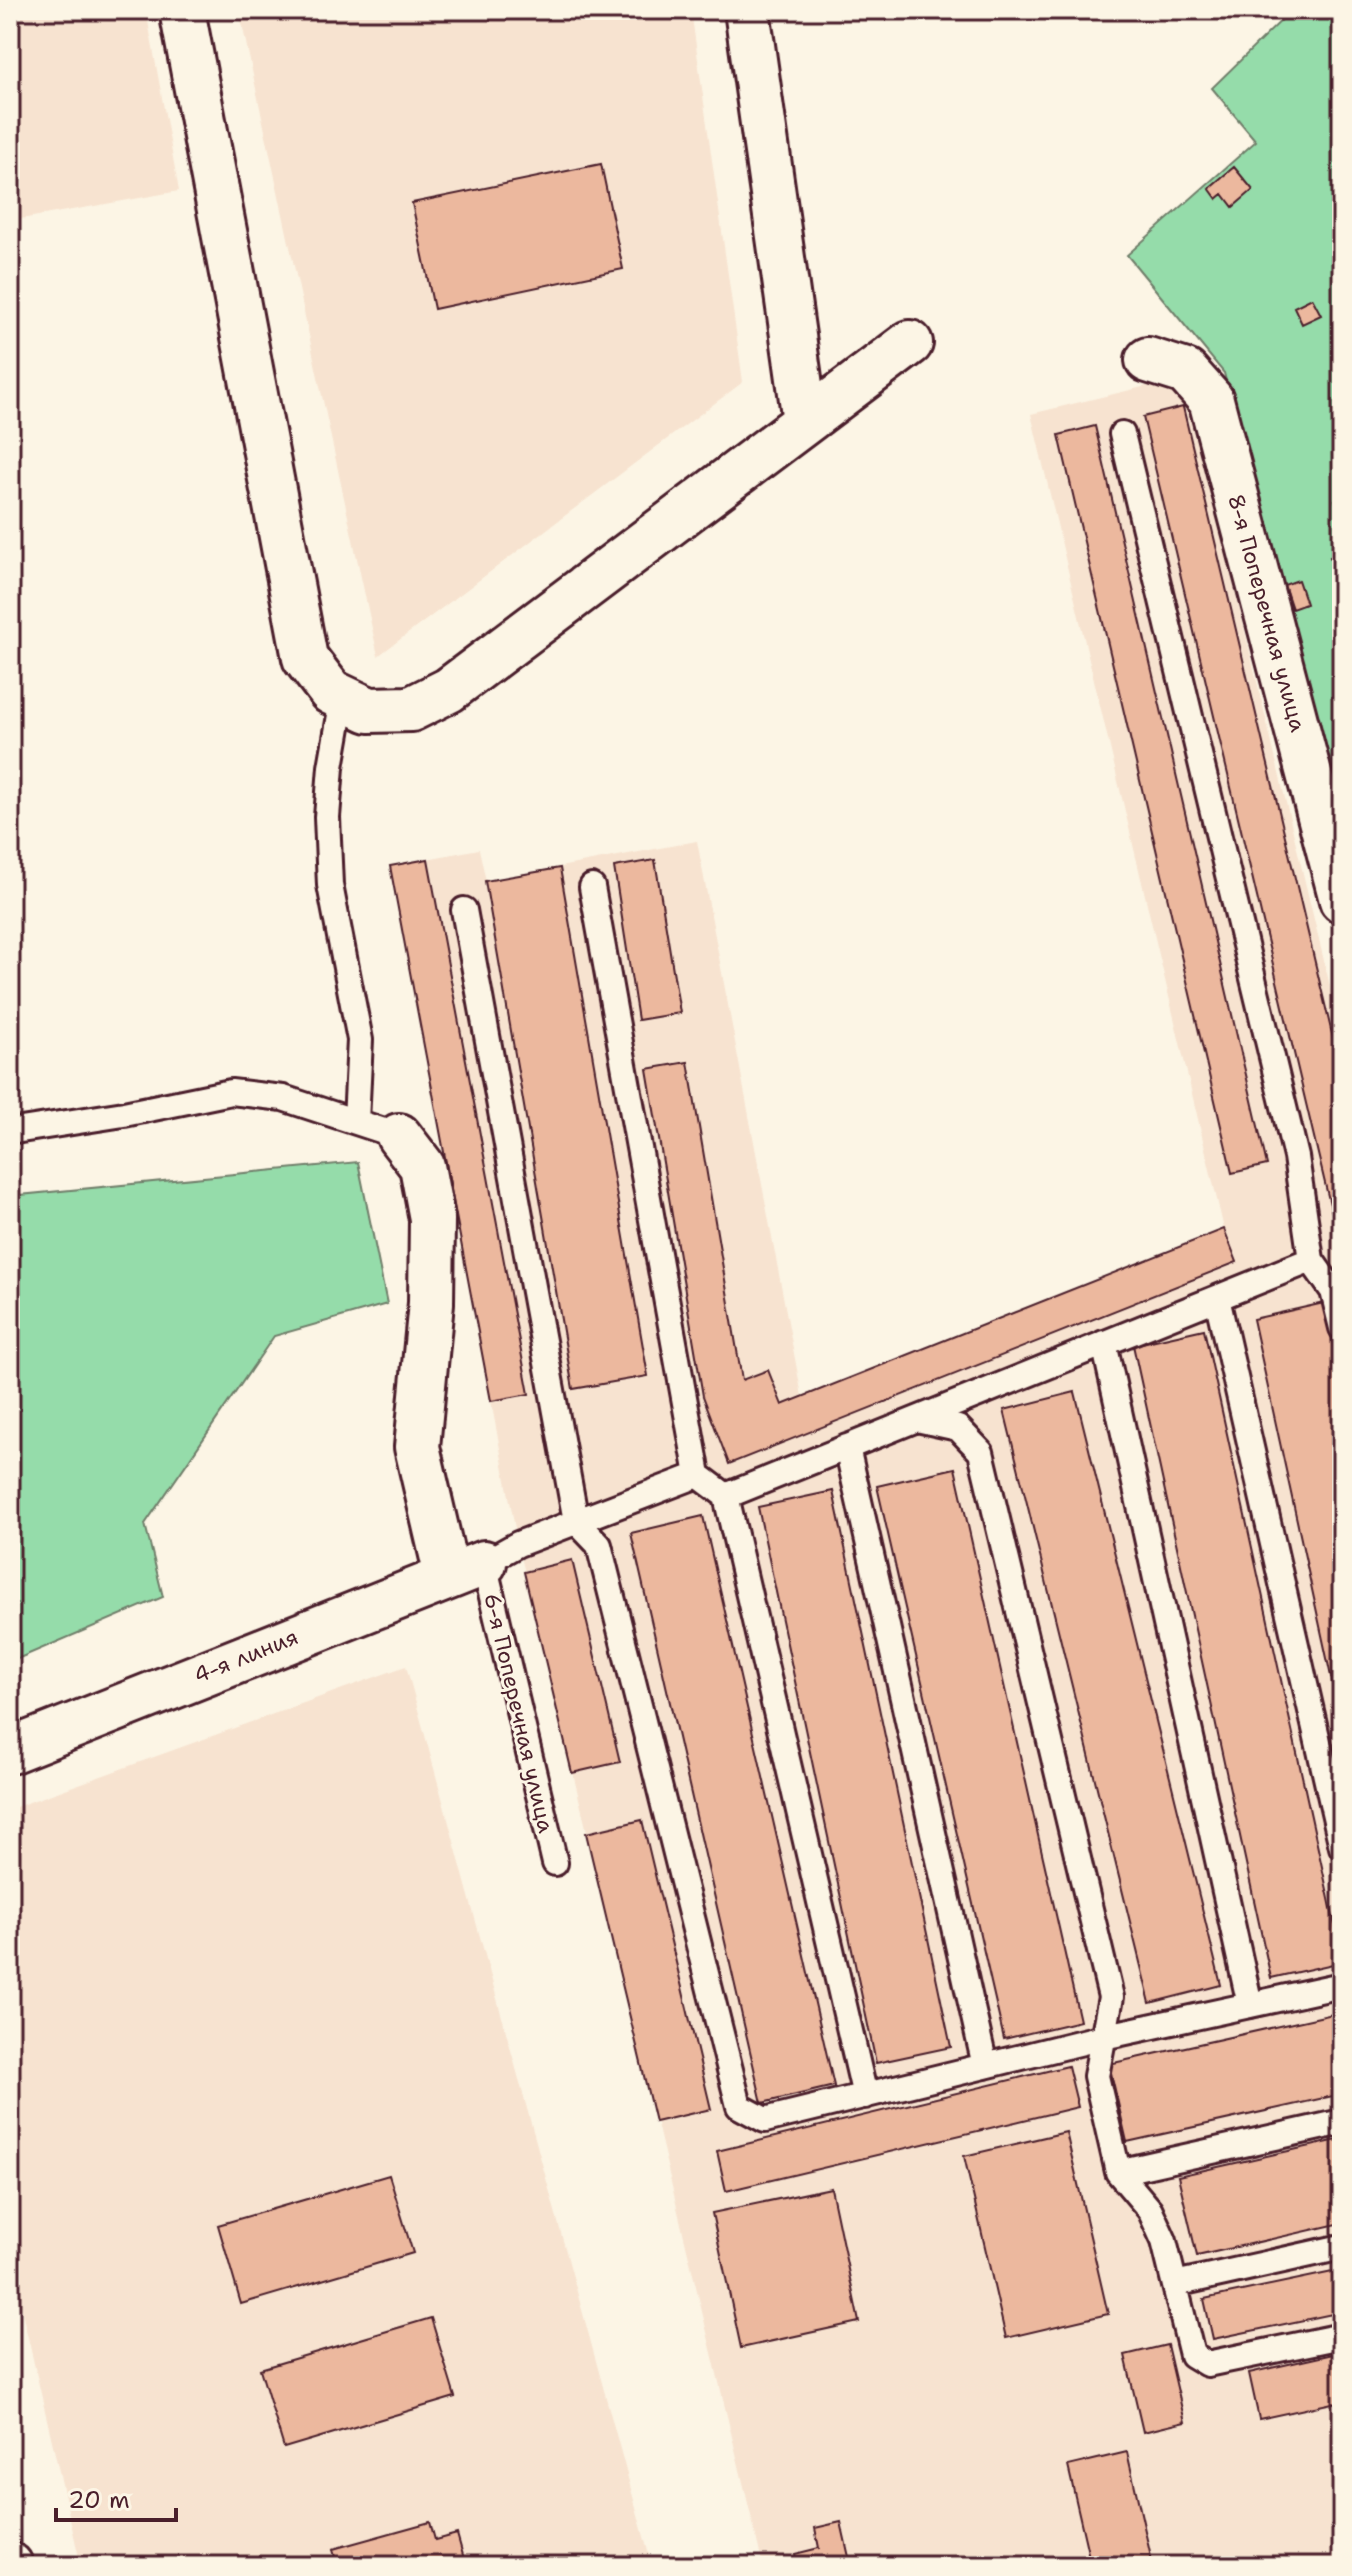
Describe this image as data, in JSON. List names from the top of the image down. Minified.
{"streets":{"street":["8-я Поперечная улица","4-я линия","6-я Поперечная улица"]},"crossings":[["4-я линия","6-я Поперечная улица"]],"scale_bar":"20 m"}
